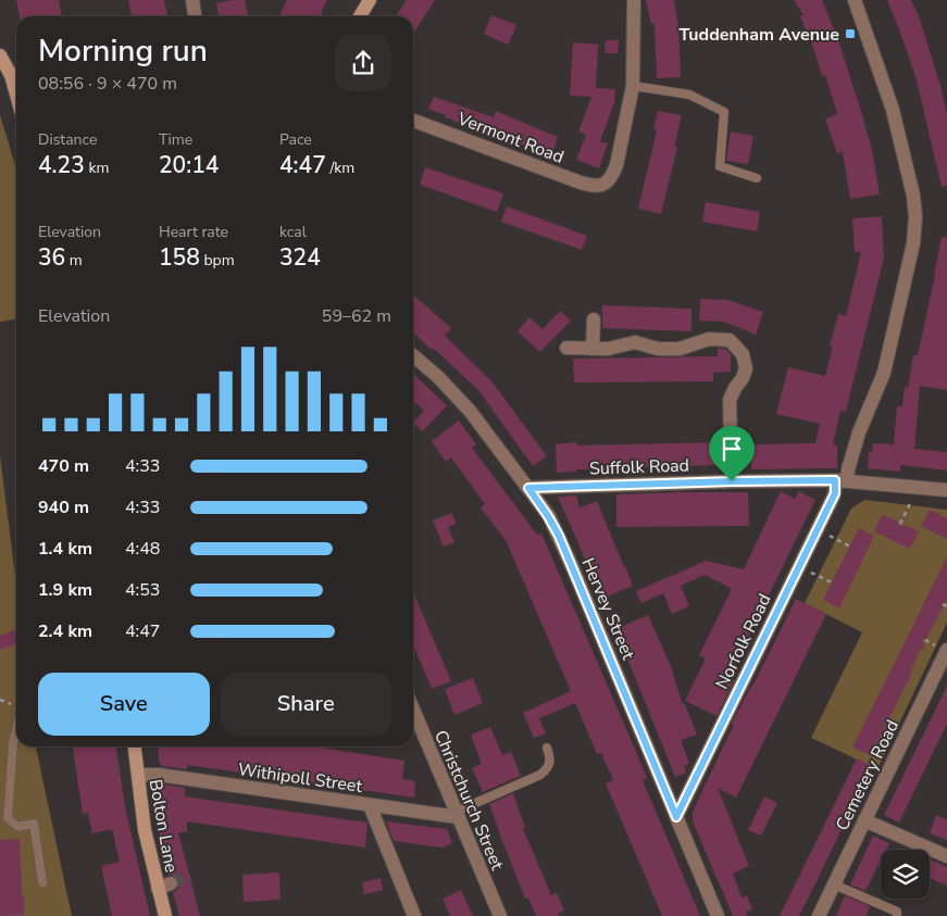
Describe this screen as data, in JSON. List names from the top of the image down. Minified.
{"streets":{"main road":["Bolton Lane"],"street":["Vermont Road","Suffolk Road","Hervey Street","Norfolk Road","Cemetery Road","Withipoll Street","Christchurch Street"]},"crossings":[["Suffolk Road","Hervey Street"],["Suffolk Road","Norfolk Road"],["Hervey Street","Norfolk Road"],["Withipoll Street","Christchurch Street"],["Withipoll Street","Bolton Lane"]],"places":{"transit":["Tuddenham Avenue"]},"page":{"heading":["Morning run","08:56 · 9 × 470 m"],"stats":[["Distance","4.23 km"],["Time","20:14"],["Pace","4:47 /km"],["Elevation","36 m"],["Heart rate","158 bpm"],["kcal","324"]],"chart":["Elevation","59–62 m"],"list":[{"name":"470 m","note":"4:33"},{"name":"940 m","note":"4:33"},{"name":"1.4 km","note":"4:48"},{"name":"1.9 km","note":"4:53"},{"name":"2.4 km","note":"4:47"}],"buttons":["Save","Share"]}}
